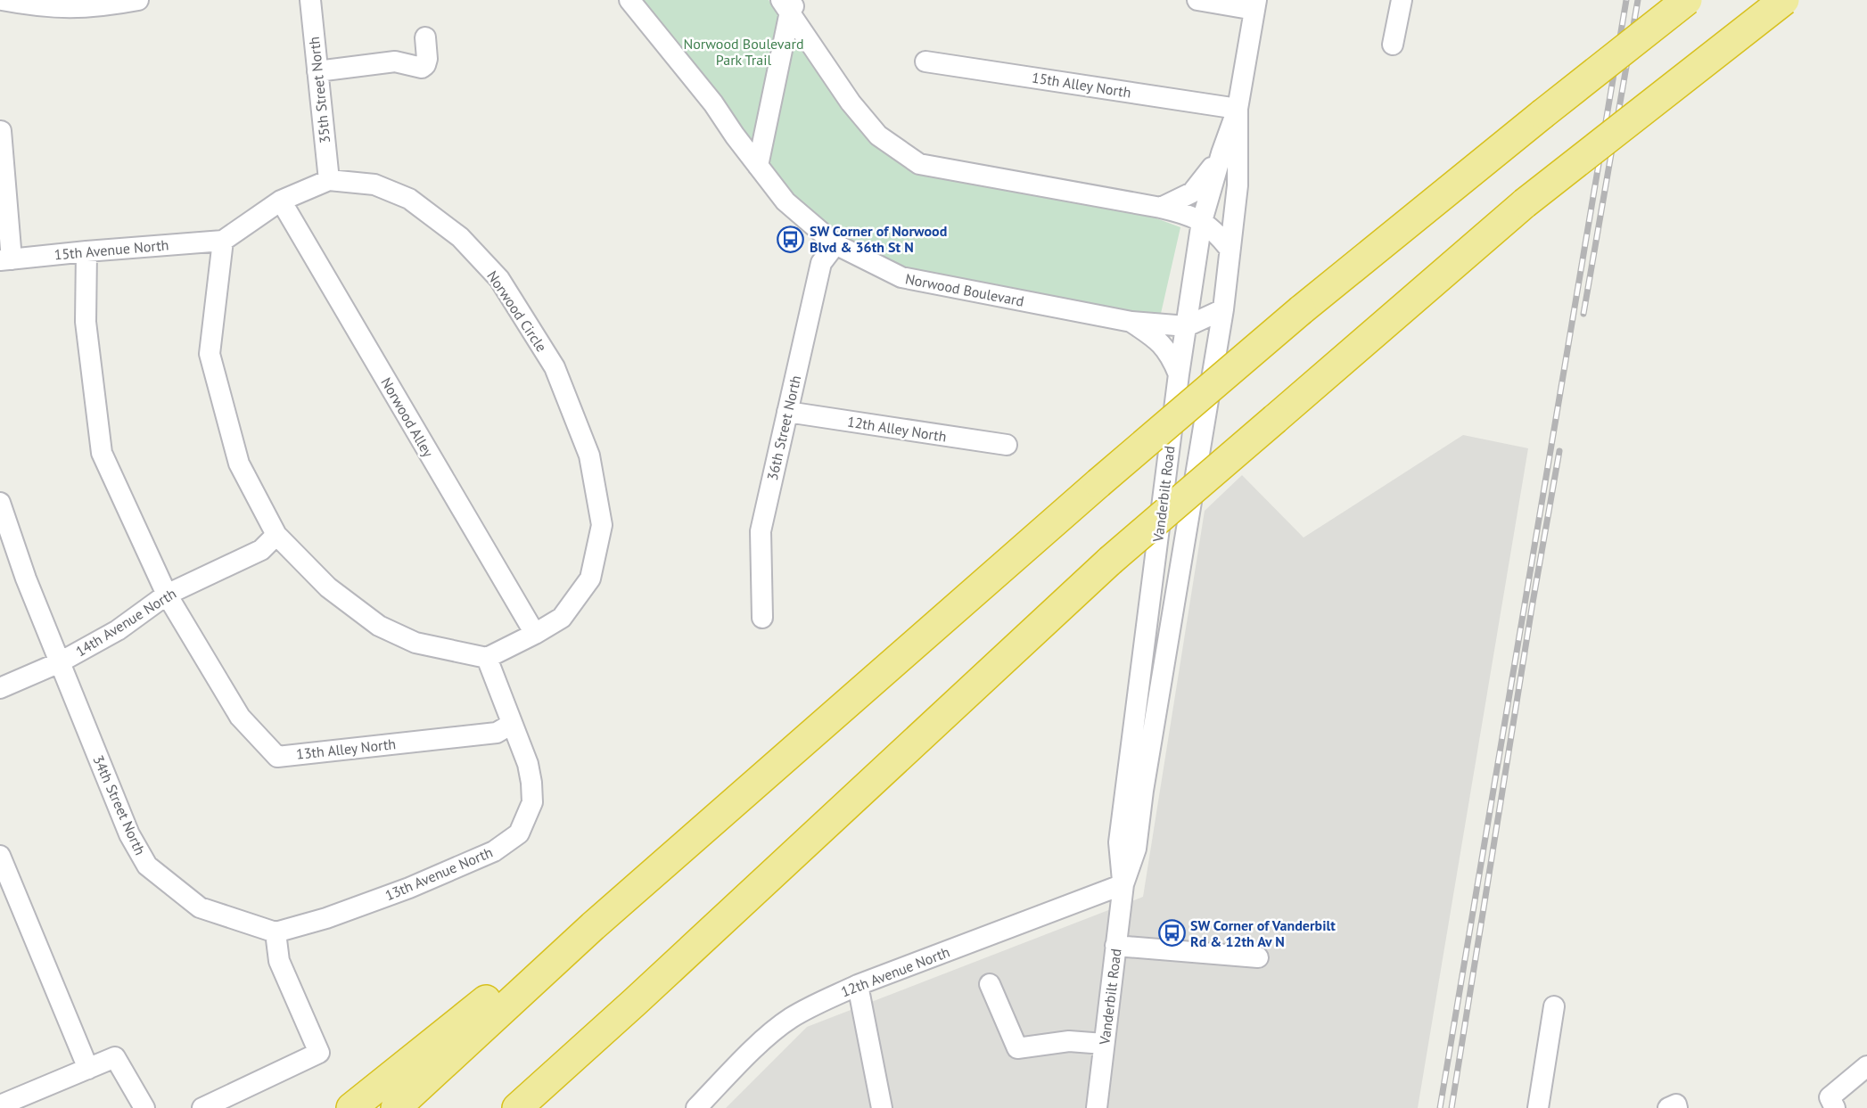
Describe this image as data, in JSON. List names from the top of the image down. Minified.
{"streets":{"street":["15th Alley North","35th Street North","15th Avenue North","Norwood Boulevard","Norwood Circle","Norwood Alley","36th Street North","12th Alley North","Vanderbilt Road","14th Avenue North","13th Alley North","34th Street North","13th Avenue North","12th Avenue North"]},"crossings":[["15th Alley North","Vanderbilt Road"],["35th Street North","Norwood Circle"],["15th Avenue North","Norwood Circle"],["Norwood Boulevard","36th Street North"],["Norwood Boulevard","Vanderbilt Road"],["Norwood Circle","Norwood Alley"],["36th Street North","12th Alley North"],["Vanderbilt Road","12th Avenue North"],["14th Avenue North","13th Alley North"],["14th Avenue North","34th Street North"],["13th Alley North","13th Avenue North"],["34th Street North","13th Avenue North"]],"parks":["Norwood Boulevard Park Trail"],"places":{"bus stop":["SW Corner of Norwood Blvd & 36th St N","SW Corner of Vanderbilt Rd & 12th Av N"]}}
